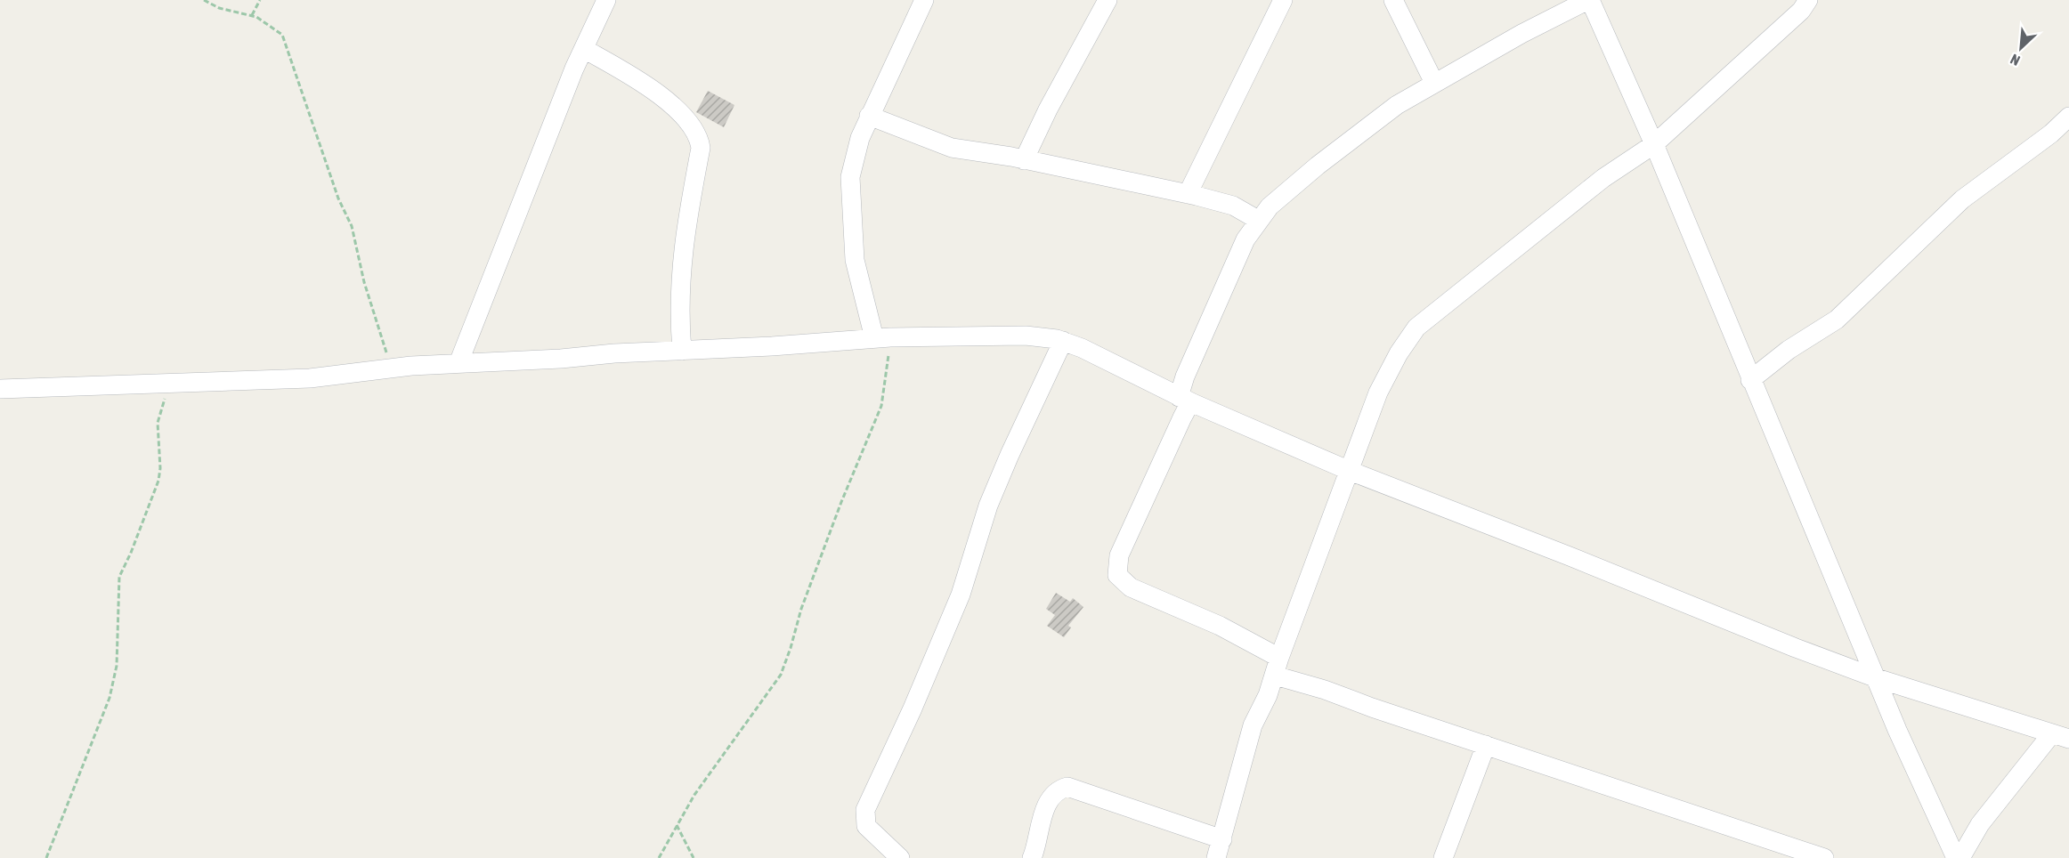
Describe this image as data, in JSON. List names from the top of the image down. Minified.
{"north":"bottom left"}
